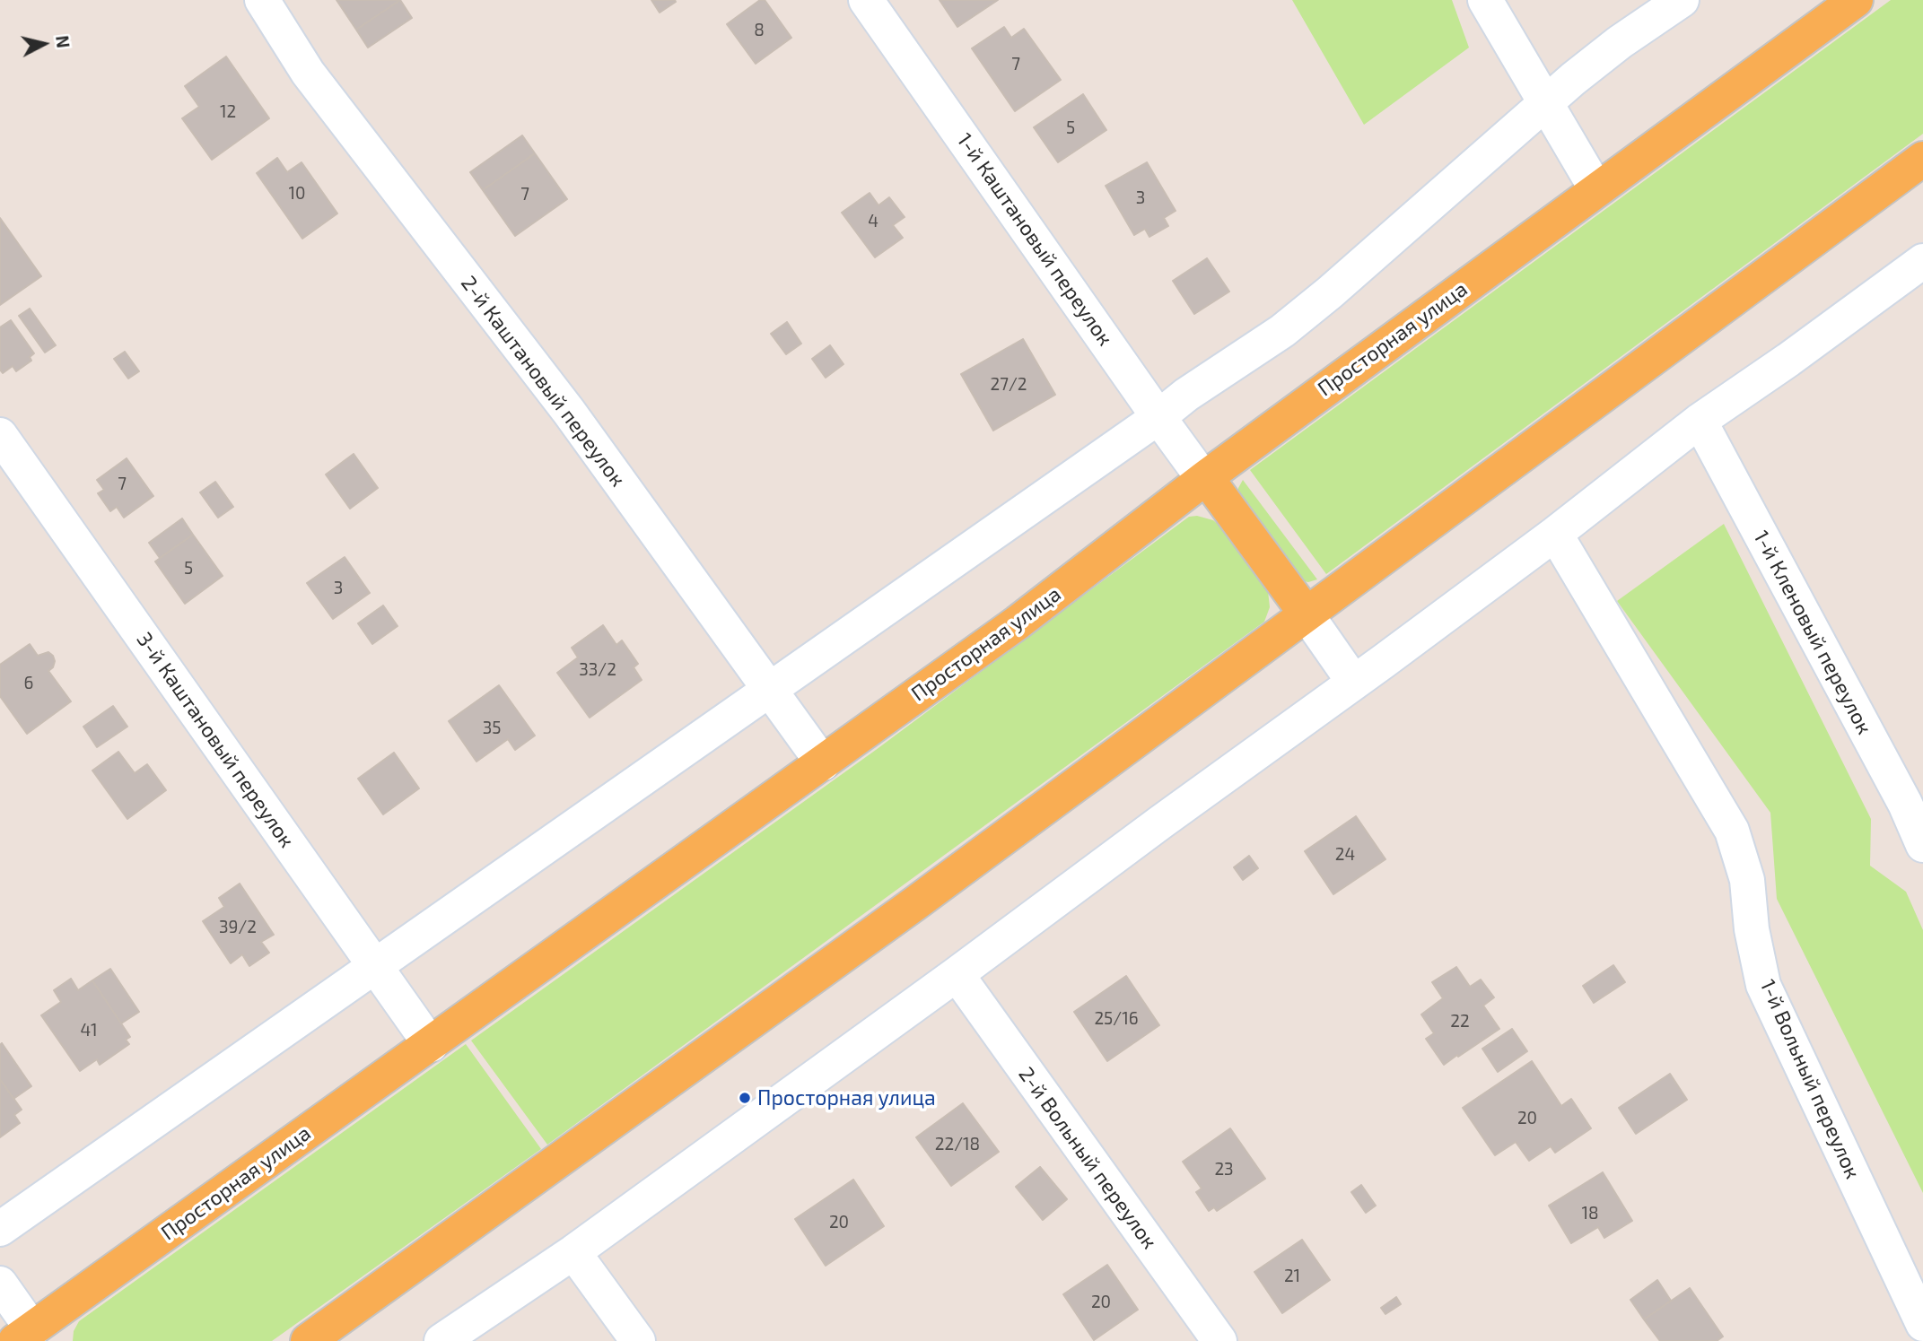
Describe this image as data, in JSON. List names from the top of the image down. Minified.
{"streets":{"main road":["Просторная улица"],"street":["1-й Каштановый переулок","2-й Каштановый переулок","1-й Кленовый переулок","3-й Каштановый переулок","1-й Вольный переулок","2-й Вольный переулок"]},"crossings":[["1-й Каштановый переулок","Просторная улица"],["Просторная улица","2-й Каштановый переулок"],["Просторная улица","3-й Каштановый переулок"]],"places":["Просторная улица"],"house_numbers":["8","7","12","5","10","7","3","4","27/2","7","5","3","33/2","6","35","24","39/2","25/16","22","41","20","22/18","23","18","20","21","20"],"north":"right"}
